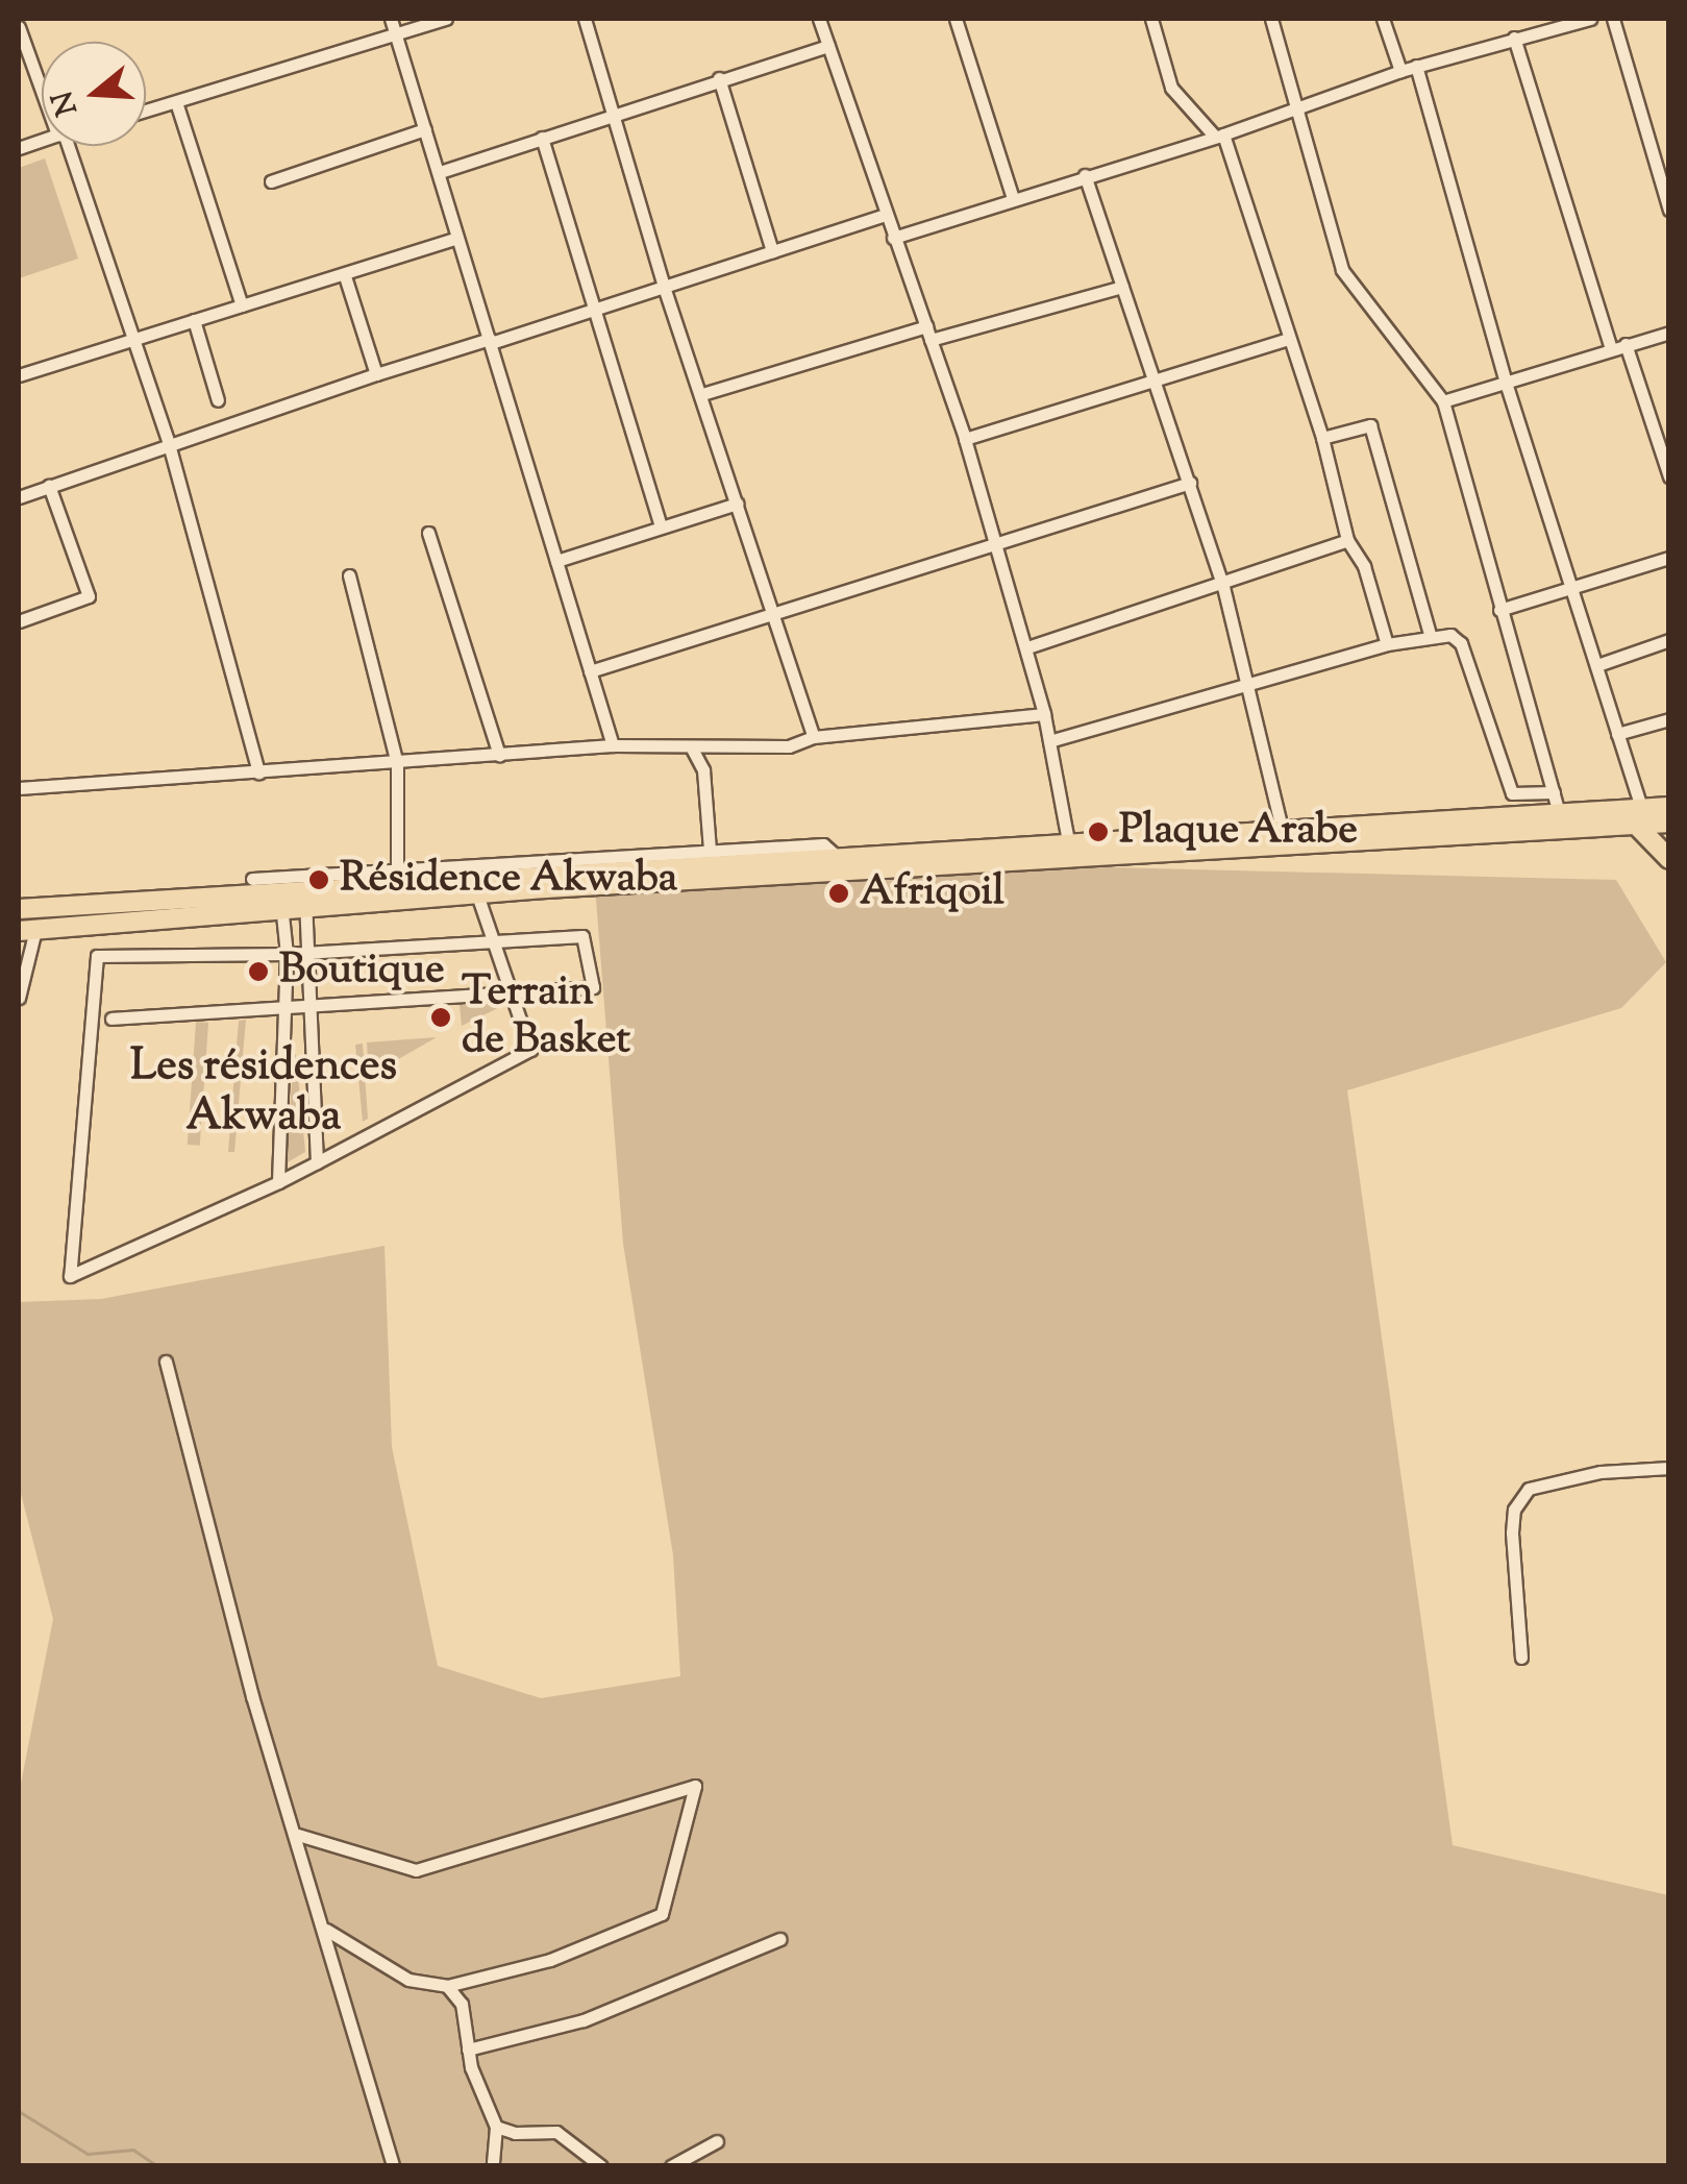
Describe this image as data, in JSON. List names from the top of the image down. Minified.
{"districts":["Les résidences Akwaba"],"places":["Plaque Arabe","Résidence Akwaba","Afriqoil","Boutique","Terrain de Basket"],"north":"left"}
